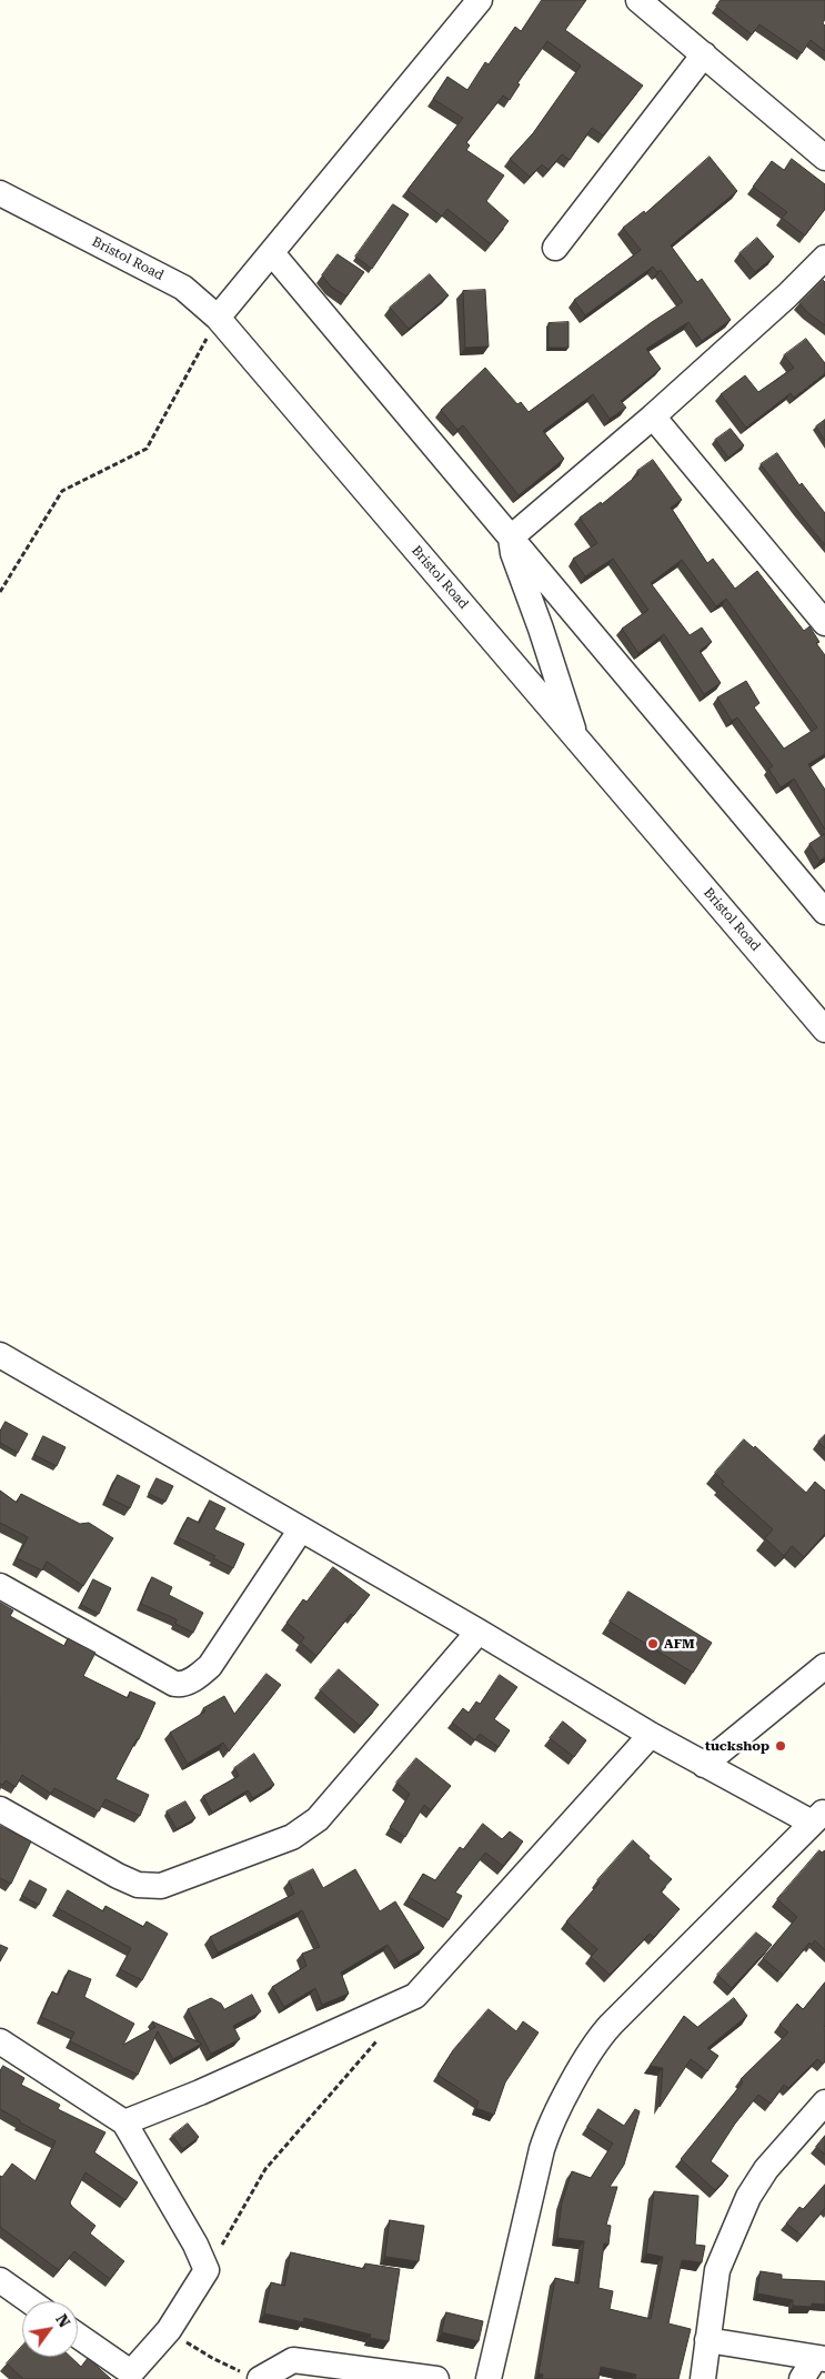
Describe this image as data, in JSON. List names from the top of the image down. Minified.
{"streets":{"street":["Bristol Road"]},"places":["AFM","tuckshop"],"north":"top right"}
